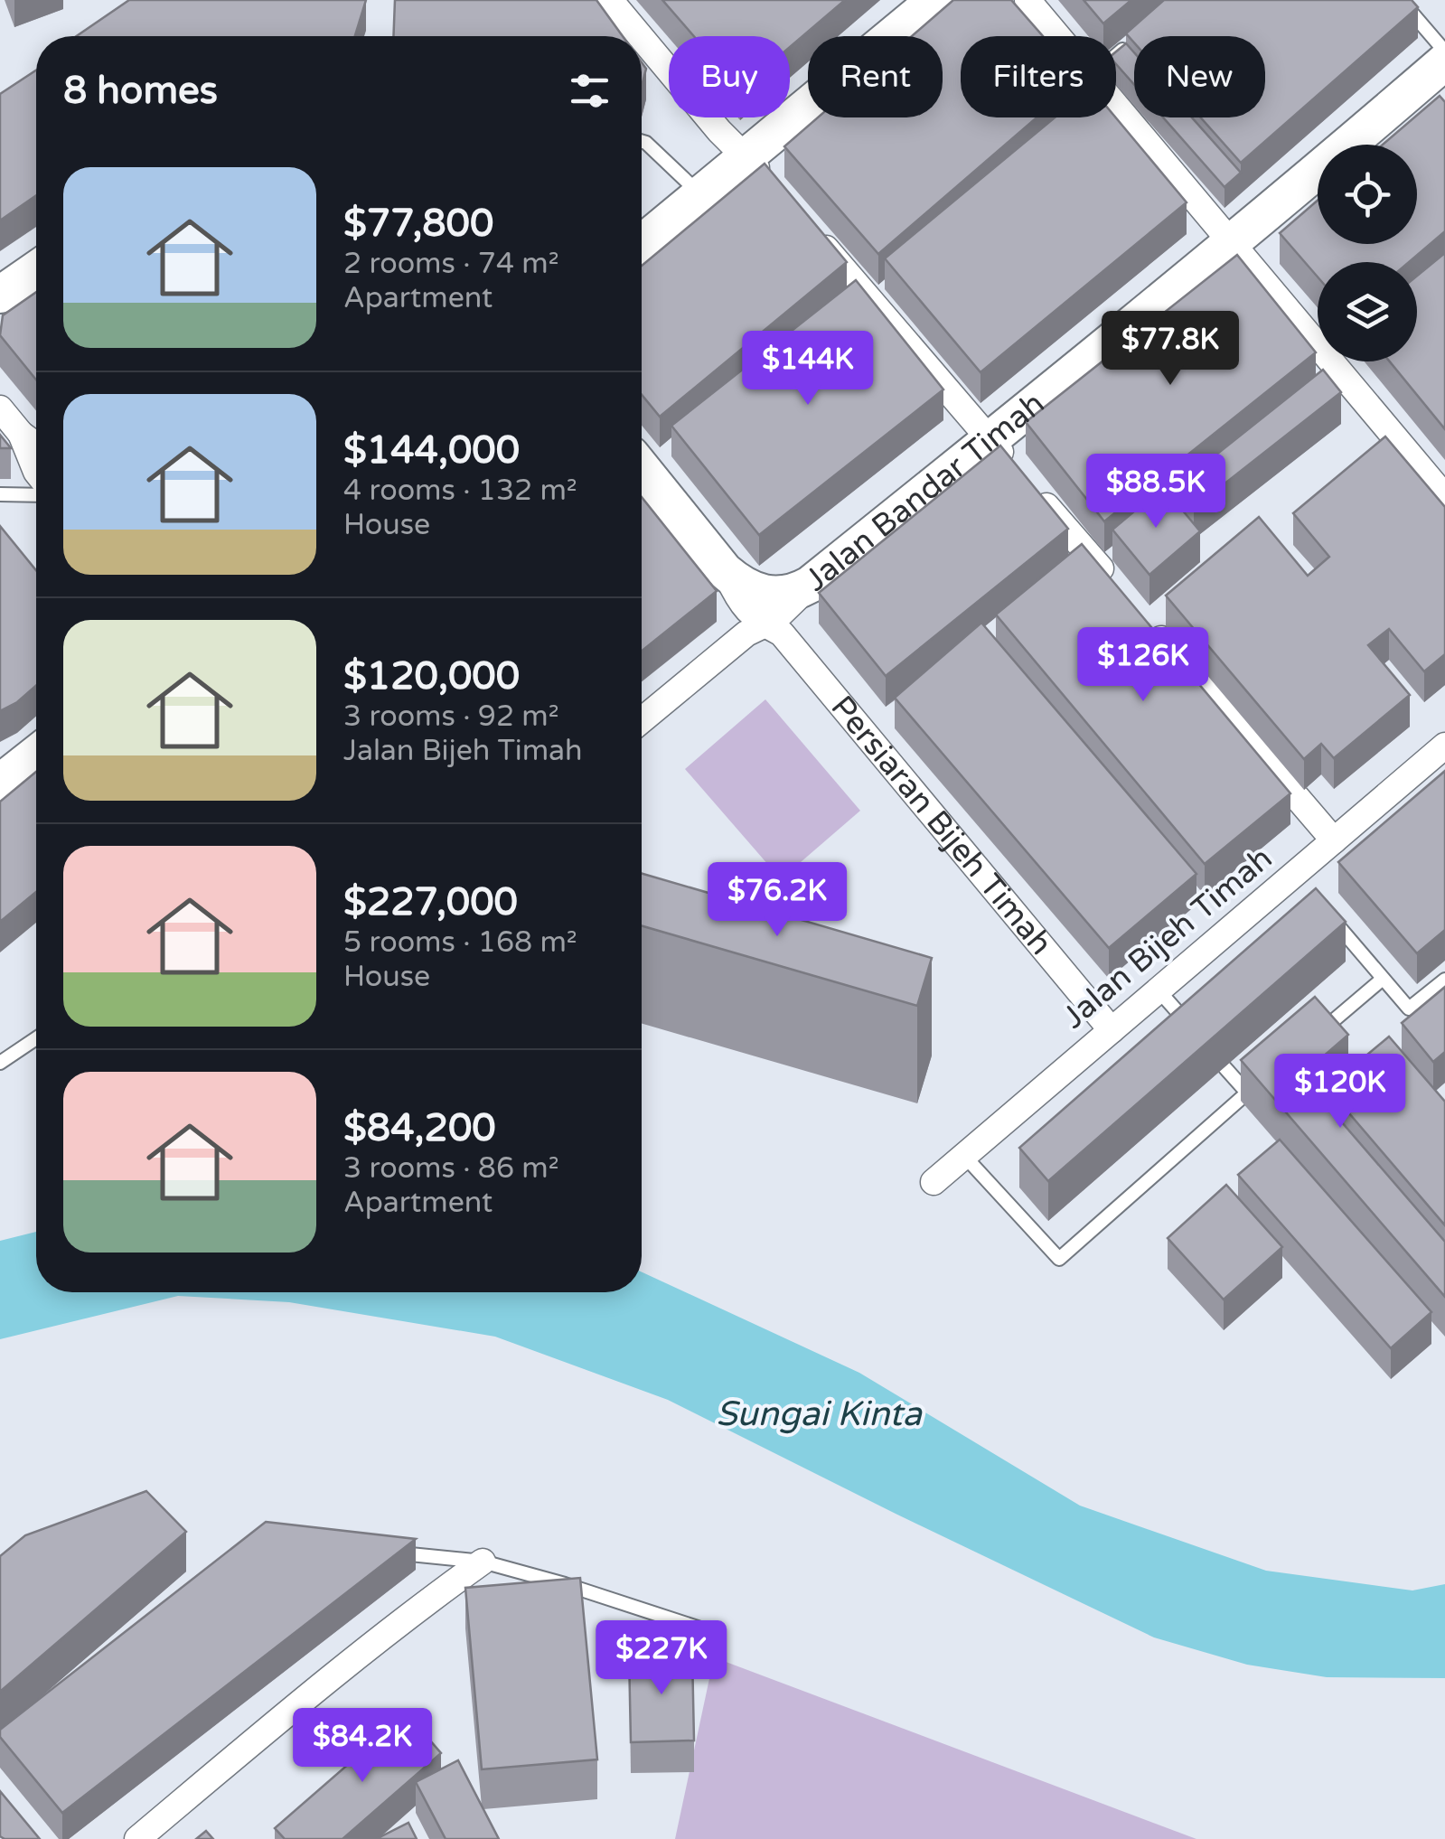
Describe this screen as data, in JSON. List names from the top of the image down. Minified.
{"streets":{"main road":["Jalan Bandar Timah"],"street":["Persiaran Bijeh Timah","Jalan Bijeh Timah"]},"crossings":[["Jalan Bandar Timah","Persiaran Bijeh Timah"],["Persiaran Bijeh Timah","Jalan Bijeh Timah"]],"water":["Sungai Kinta"],"page":{"chip":["Buy","Rent","Filters","New"],"heading":"8 homes","list":[{"name":"$77,800","note":"2 rooms · 74 m² · Apartment"},{"name":"$144,000","note":"4 rooms · 132 m² · House"},{"name":"$120,000","note":"3 rooms · 92 m² · Jalan Bijeh Timah"},{"name":"$227,000","note":"5 rooms · 168 m² · House"},{"name":"$84,200","note":"3 rooms · 86 m² · Apartment"}],"price":["$77.8K","$144K","$88.5K","$126K","$76.2K","$120K","$227K","$84.2K"]}}
